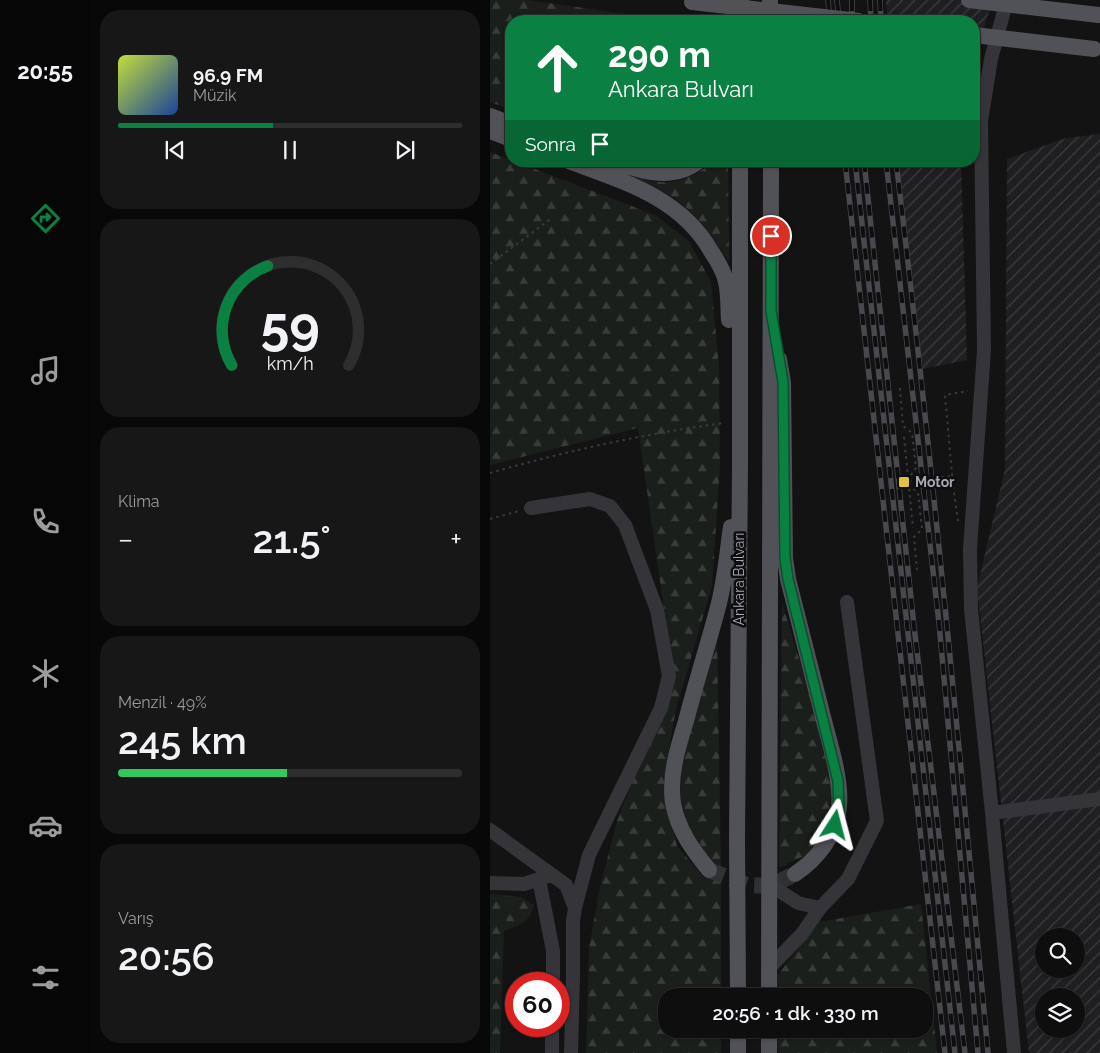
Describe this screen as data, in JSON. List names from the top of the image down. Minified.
{"streets":{"main road":["Ankara Bulvarı"]},"places":{"transit":["Motor"]},"page":{"tabs":"20:55","turn":["290 m","Ankara Bulvarı"],"song":["96.9 FM","Müzik"],"then":"Sonra","tile":["Klima",["Menzil · 49%","245 km"],["Varış","20:56"]],"heat":["−","21.5°","+"],"limit":"60","trip":"20:56 · 1 dk · 330 m","gauge":["59","km/h"]}}
